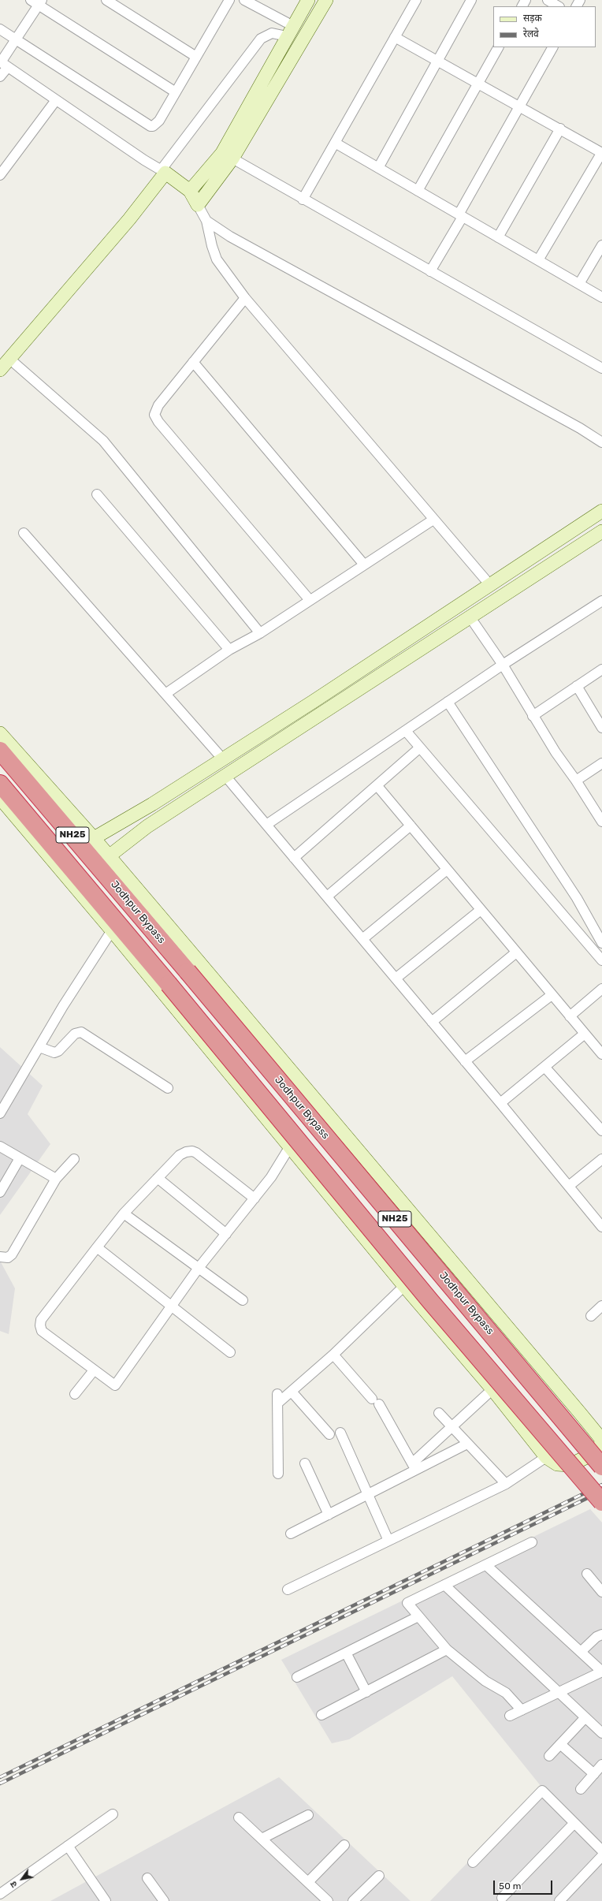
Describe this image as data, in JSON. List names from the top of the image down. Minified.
{"streets":{"highway":["NH25","Jodhpur Bypass"]},"legend":["सड़क","रेलवे"],"scale_bar":"50 m","north":"bottom left"}
